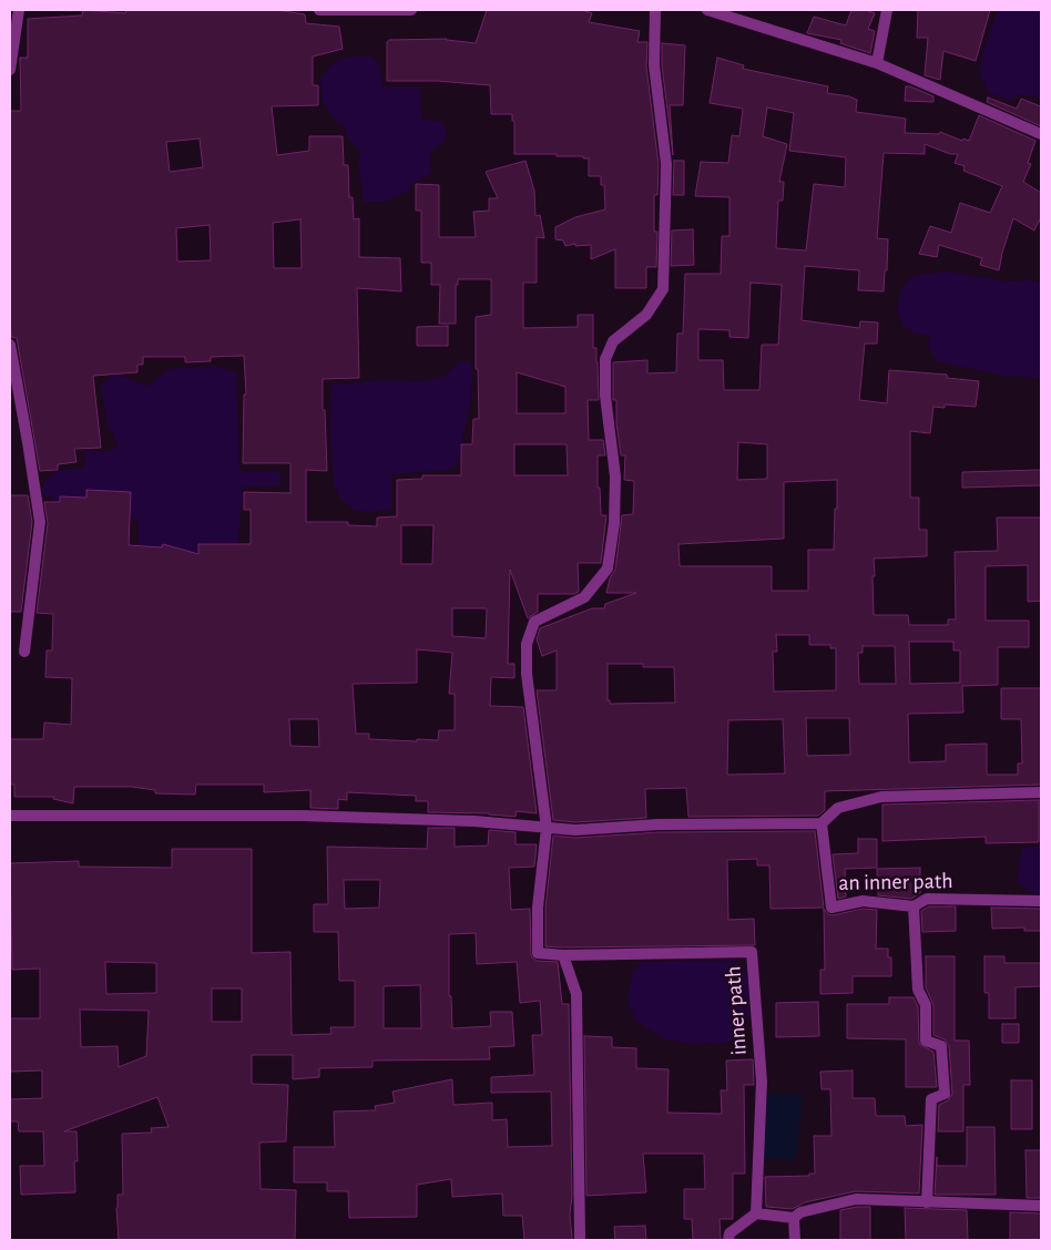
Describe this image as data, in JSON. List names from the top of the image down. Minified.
{"streets":{"street":["an inner path","inner path"]}}
